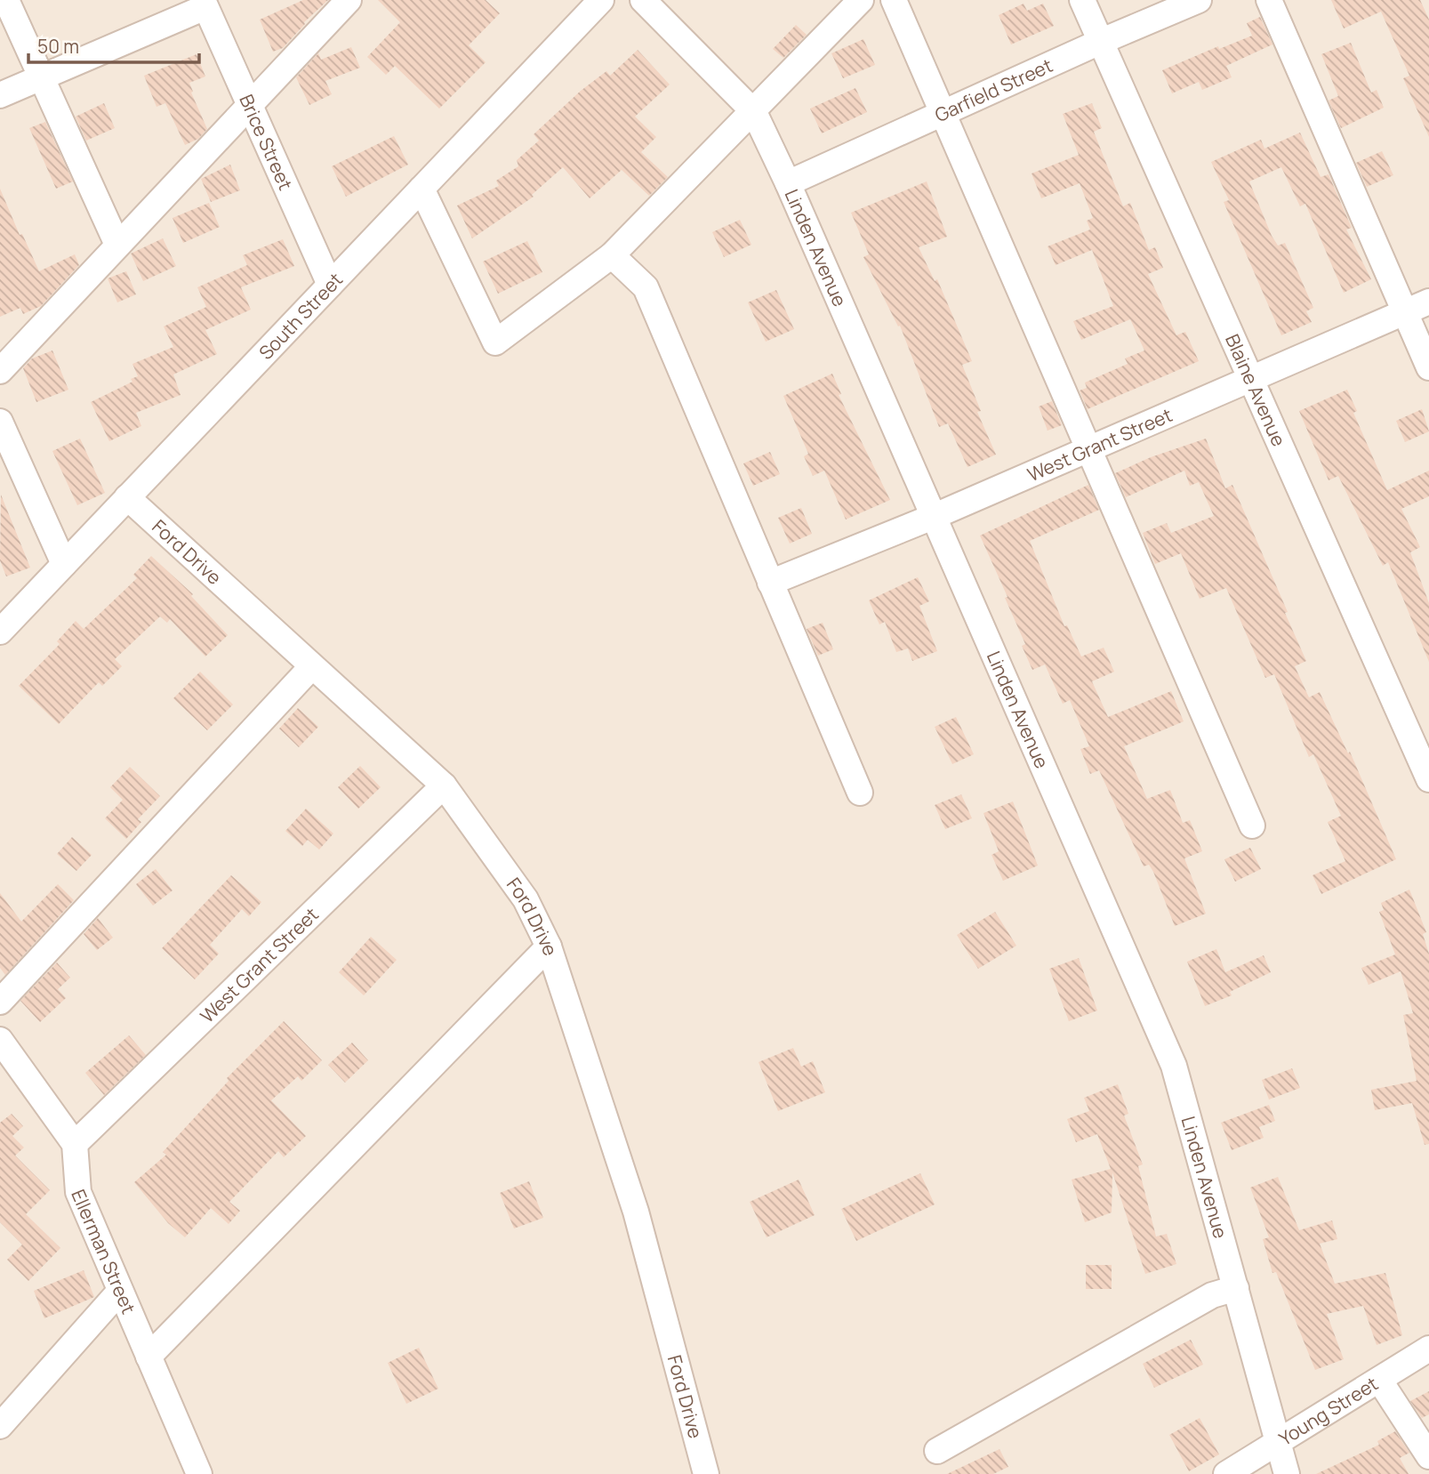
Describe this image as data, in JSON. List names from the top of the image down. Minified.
{"streets":{"street":["Garfield Street","Brice Street","Linden Avenue","South Street","Blaine Avenue","West Grant Street","Ford Drive","Ellerman Street","Young Street"]},"crossings":[["Garfield Street","Linden Avenue"],["Garfield Street","Blaine Avenue"],["Brice Street","South Street"],["Linden Avenue","West Grant Street"],["Linden Avenue","Young Street"],["South Street","Ford Drive"],["Blaine Avenue","West Grant Street"],["West Grant Street","Ford Drive"],["West Grant Street","Ellerman Street"]],"scale_bar":"50 m"}
